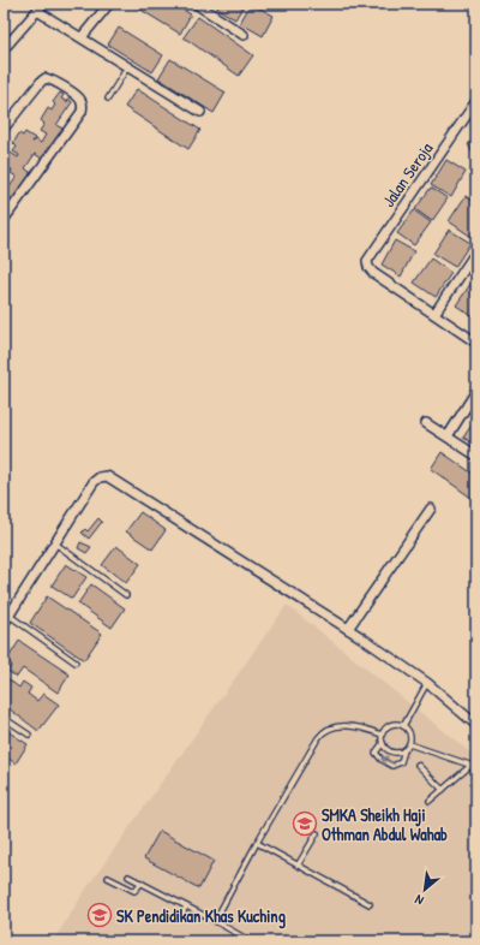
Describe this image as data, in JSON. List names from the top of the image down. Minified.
{"streets":{"street":["Jalan Seroja"]},"places":{"school or university":["SMKA Sheikh Haji Othman Abdul Wahab","SK Pendidikan Khas Kuching"]},"north":"bottom left"}
